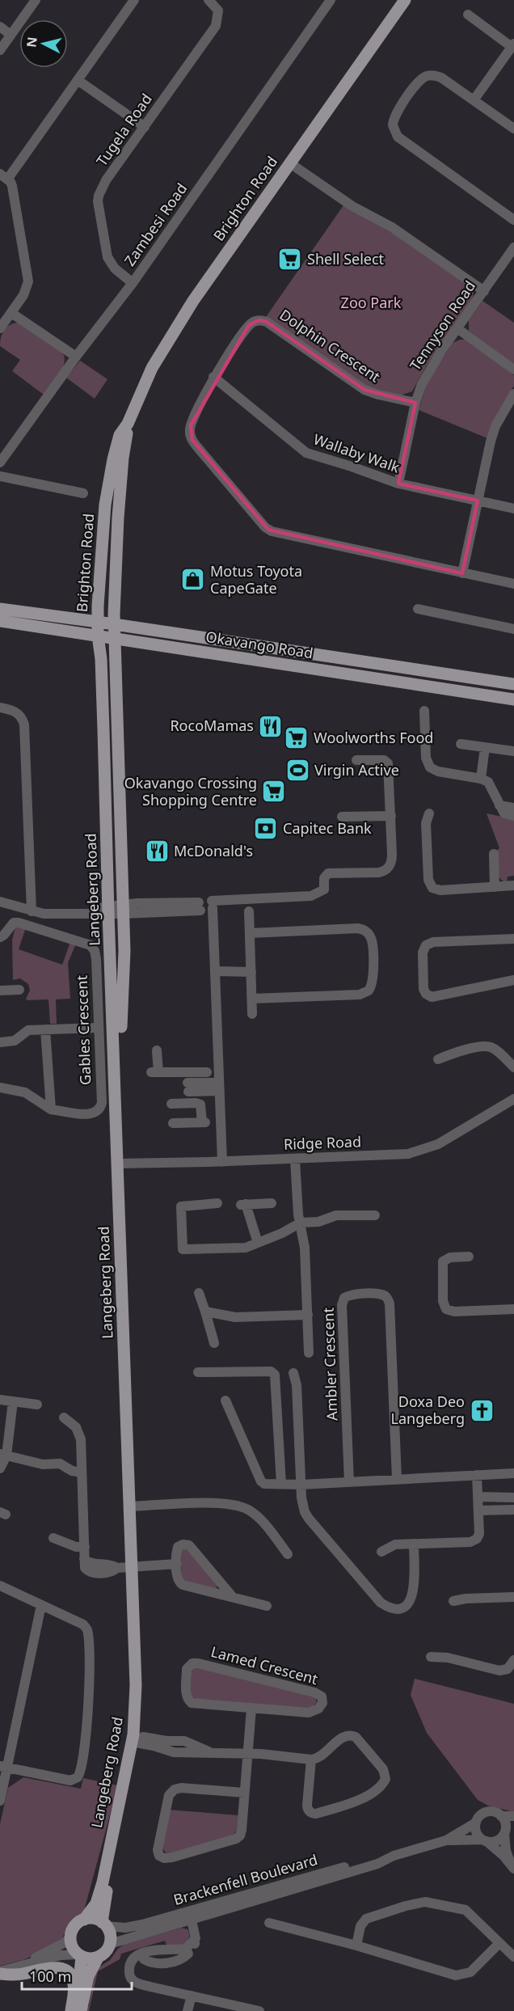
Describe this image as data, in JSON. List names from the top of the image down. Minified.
{"streets":{"main road":["Brighton Road","Okavango Road","Langeberg Road"],"street":["Tugela Road","Zambesi Road","Tennyson Road","Dolphin Crescent","Wallaby Walk","Gables Crescent","Ridge Road","Ambler Crescent","Lamed Crescent","Brackenfell Boulevard"]},"crossings":[["Tugela Road","Zambesi Road"],["Brighton Road","Okavango Road"],["Brighton Road","Langeberg Road"],["Tennyson Road","Dolphin Crescent"],["Tennyson Road","Wallaby Walk"],["Dolphin Crescent","Wallaby Walk"],["Okavango Road","Langeberg Road"],["Langeberg Road","Ridge Road"],["Langeberg Road","Brackenfell Boulevard"]],"parks":["Zoo Park"],"places":{"supermarket":["Shell Select","Woolworths Food","Okavango Crossing Shopping Centre"],"shop":["Motus Toyota CapeGate"],"restaurant":["RocoMamas","McDonald's"],"sports":["Virgin Active"],"bank":["Capitec Bank"],"church":["Doxa Deo Langeberg"]},"scale_bar":"100 m","north":"left"}
